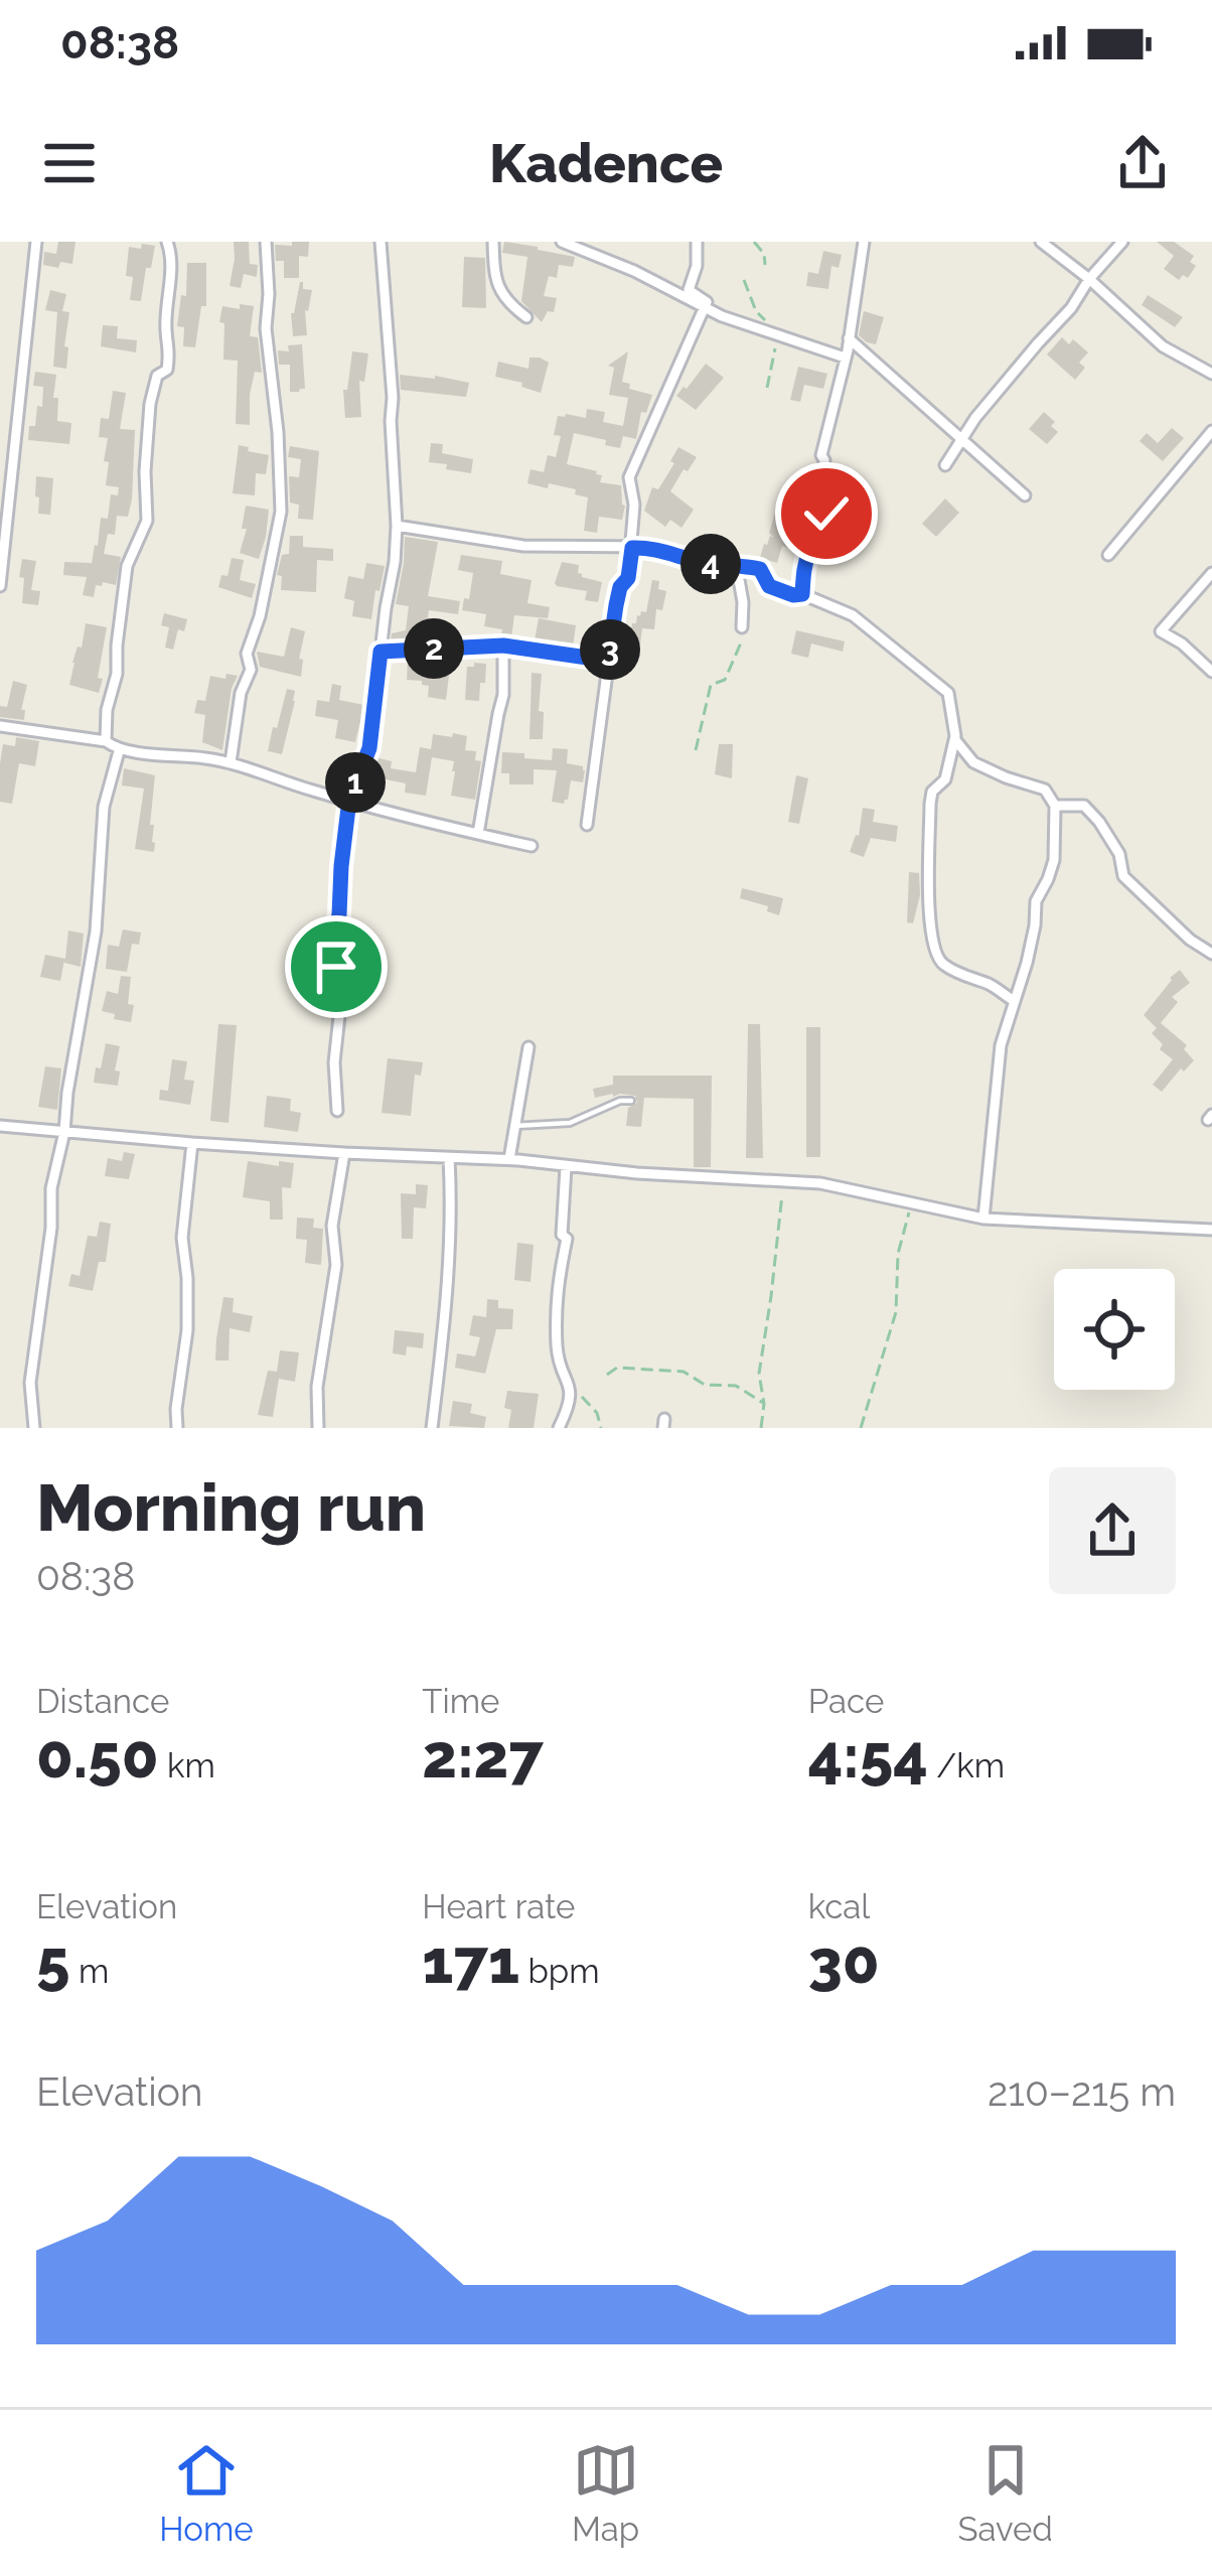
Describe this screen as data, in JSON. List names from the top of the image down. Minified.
{"page":{"status":"08:38","header":"Kadence","pins":["4","2","3","1"],"heading":["Morning run","08:38"],"stats":[["Distance","0.50 km"],["Time","2:27"],["Pace","4:54 /km"],["Elevation","5 m"],["Heart rate","171 bpm"],["kcal","30"]],"chart":["Elevation","210–215 m"],"tabs":["Home","Map","Saved"]}}
